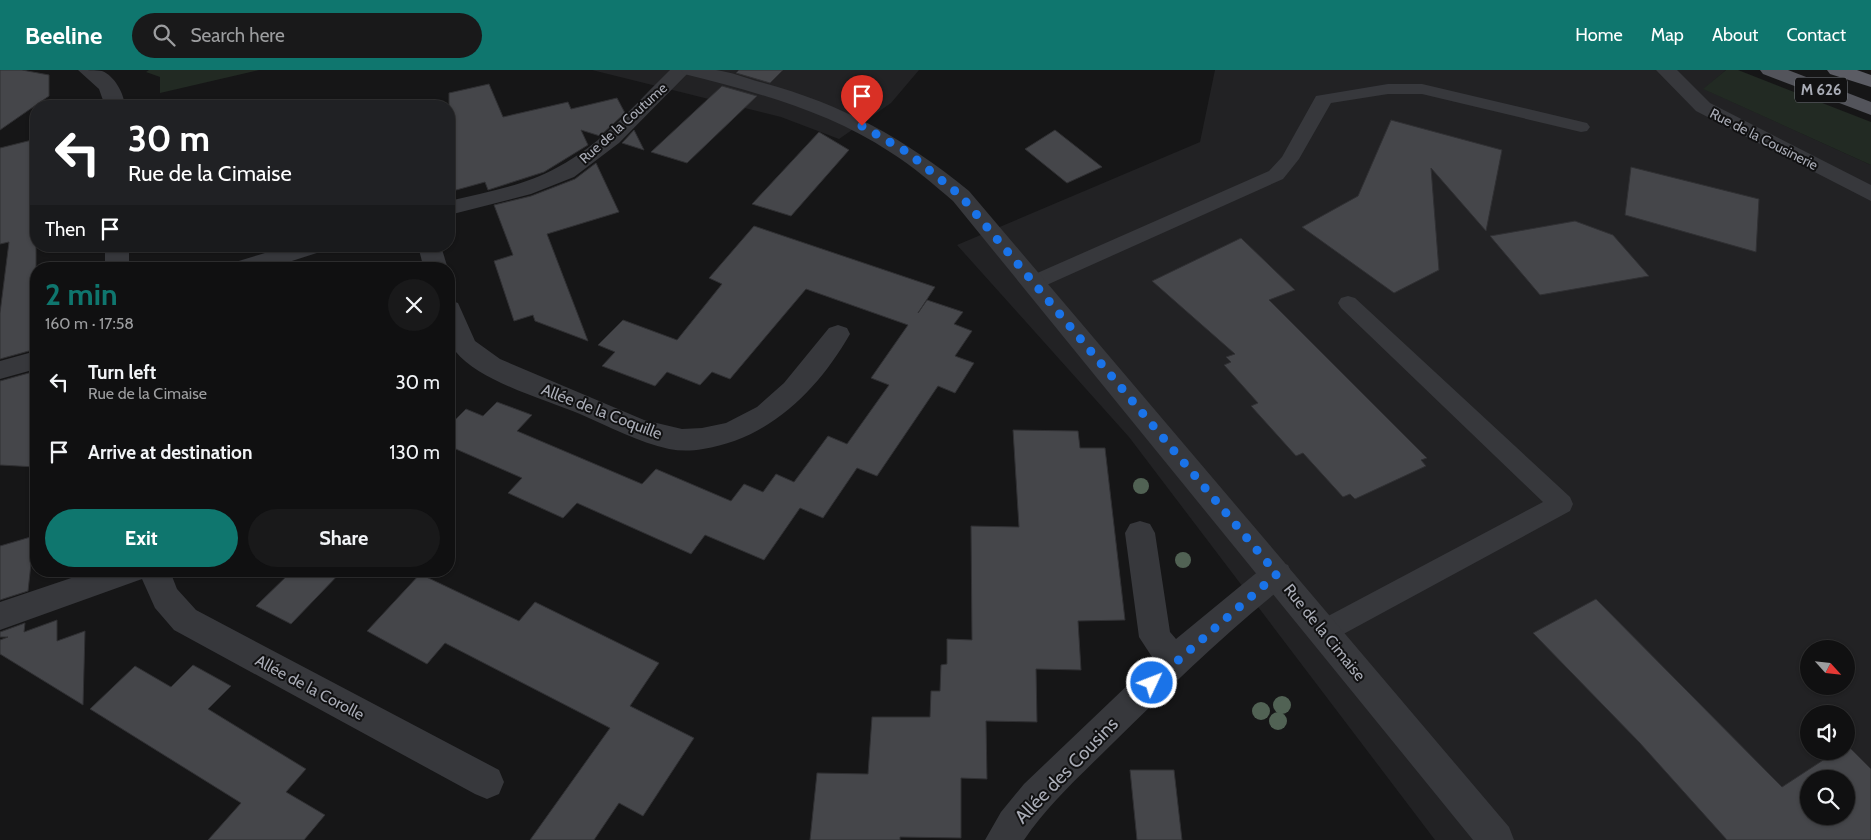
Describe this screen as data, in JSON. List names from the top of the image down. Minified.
{"streets":{"main road":["M 626"],"street":["Rue de la Coutume","Rue de la Cousinerie","Allée de la Coquille","Rue de la Cimaise","Allée de la Corolle","Allée des Cousins"]},"crossings":[["Rue de la Cimaise","Allée des Cousins"]],"north":"bottom right","page":{"header":"Beeline","search":"Search here","nav":["Home","Map","About","Contact"],"turn":["30 m","Rue de la Cimaise"],"then":"Then","heading":["2 min","160 m · 17:58"],"list":[{"name":"Turn left","note":"Rue de la Cimaise","value":"30 m"},{"name":"Arrive at destination","value":"130 m"}],"buttons":["Exit","Share"]}}
